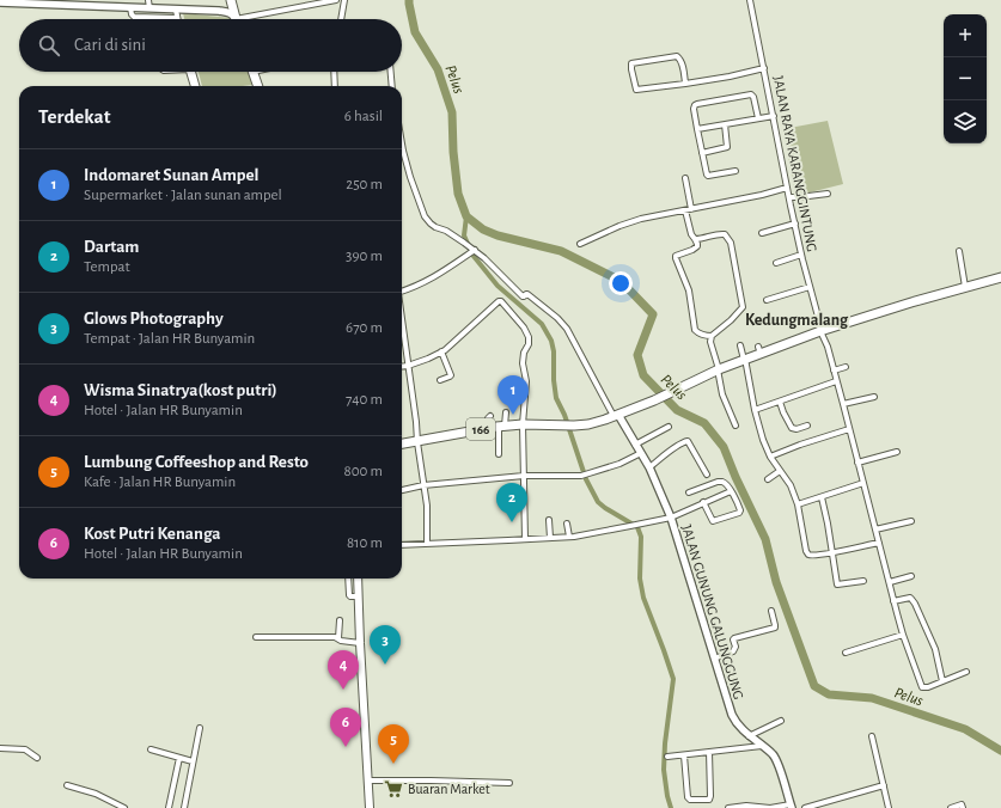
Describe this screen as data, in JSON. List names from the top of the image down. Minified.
{"streets":{"main road":["166"],"street":["JALAN RAYA KARANGGINTUNG","JALAN GUNUNG GALUNGGUNG"]},"crossings":[["JALAN RAYA KARANGGINTUNG","166"],["166","JALAN GUNUNG GALUNGGUNG"]],"districts":["Kedungmalang"],"water":["Pelus"],"places":{"supermarket":["Buaran Market"]},"page":{"map_buttons":["+","−"],"search":"Cari di sini","heading":["Terdekat","6 hasil"],"list":[{"mark":"1","name":"Indomaret Sunan Ampel","note":"Supermarket · Jalan sunan ampel","value":"250 m"},{"mark":"2","name":"Dartam","note":"Tempat","value":"390 m"},{"mark":"3","name":"Glows Photography","note":"Tempat · Jalan HR Bunyamin","value":"670 m"},{"mark":"4","name":"Wisma Sinatrya(kost putri)","note":"Hotel · Jalan HR Bunyamin","value":"740 m"},{"mark":"5","name":"Lumbung Coffeeshop and Resto","note":"Kafe · Jalan HR Bunyamin","value":"800 m"},{"mark":"6","name":"Kost Putri Kenanga","note":"Hotel · Jalan HR Bunyamin","value":"810 m"}],"pins":["1","2","3","4","6","5"]}}
